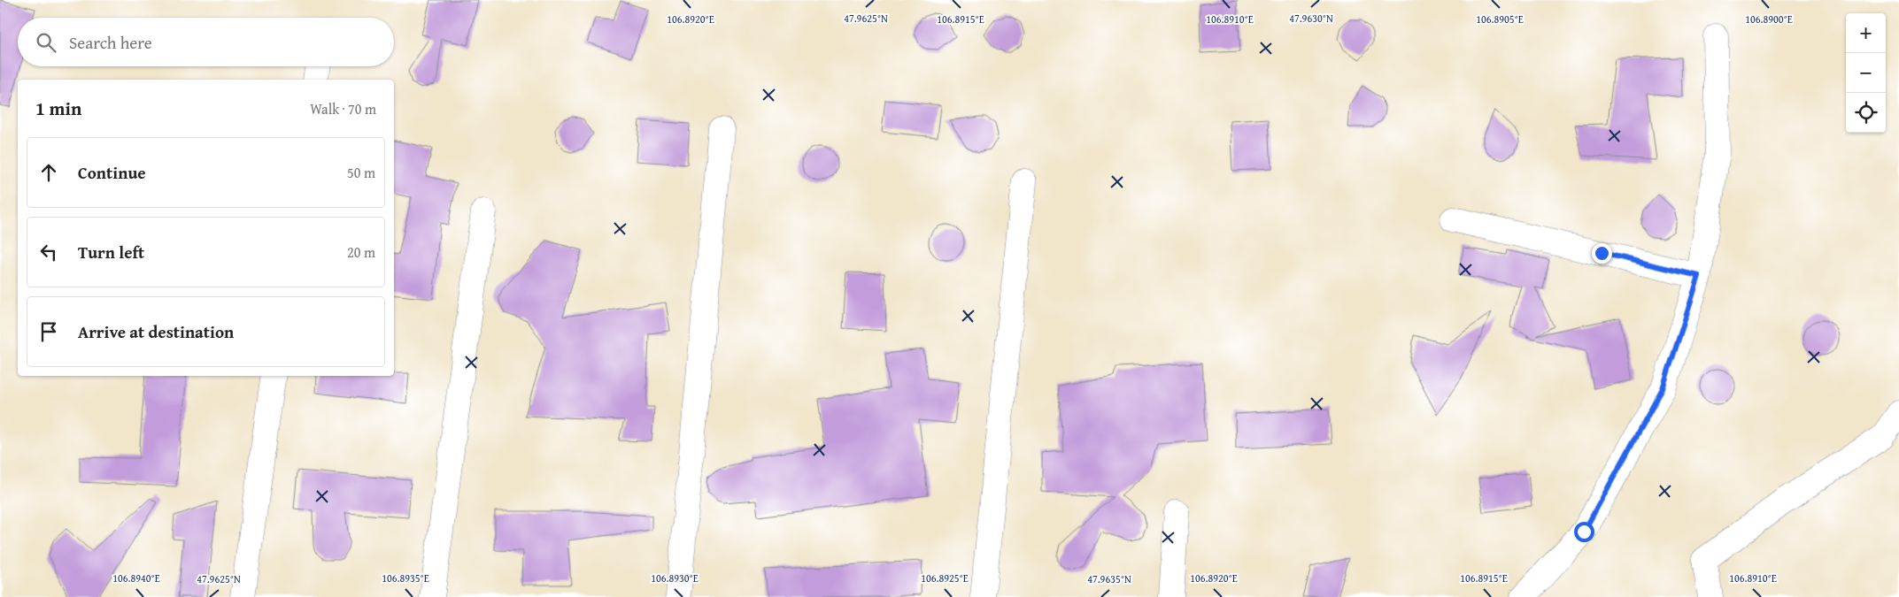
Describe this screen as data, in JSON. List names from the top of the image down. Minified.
{"page":{"map_buttons":["+","−"],"search":"Search here","heading":["1 min","Walk · 70 m"],"list":[["Continue","50 m"],["Turn left","20 m"],"Arrive at destination"]},"coordinates":["47.9625°N","47.9630°N","106.8920°E","106.8915°E","106.8910°E","106.8905°E","106.8900°E","106.8940°E","106.8935°E","106.8930°E","106.8925°E","47.9635°N"]}
